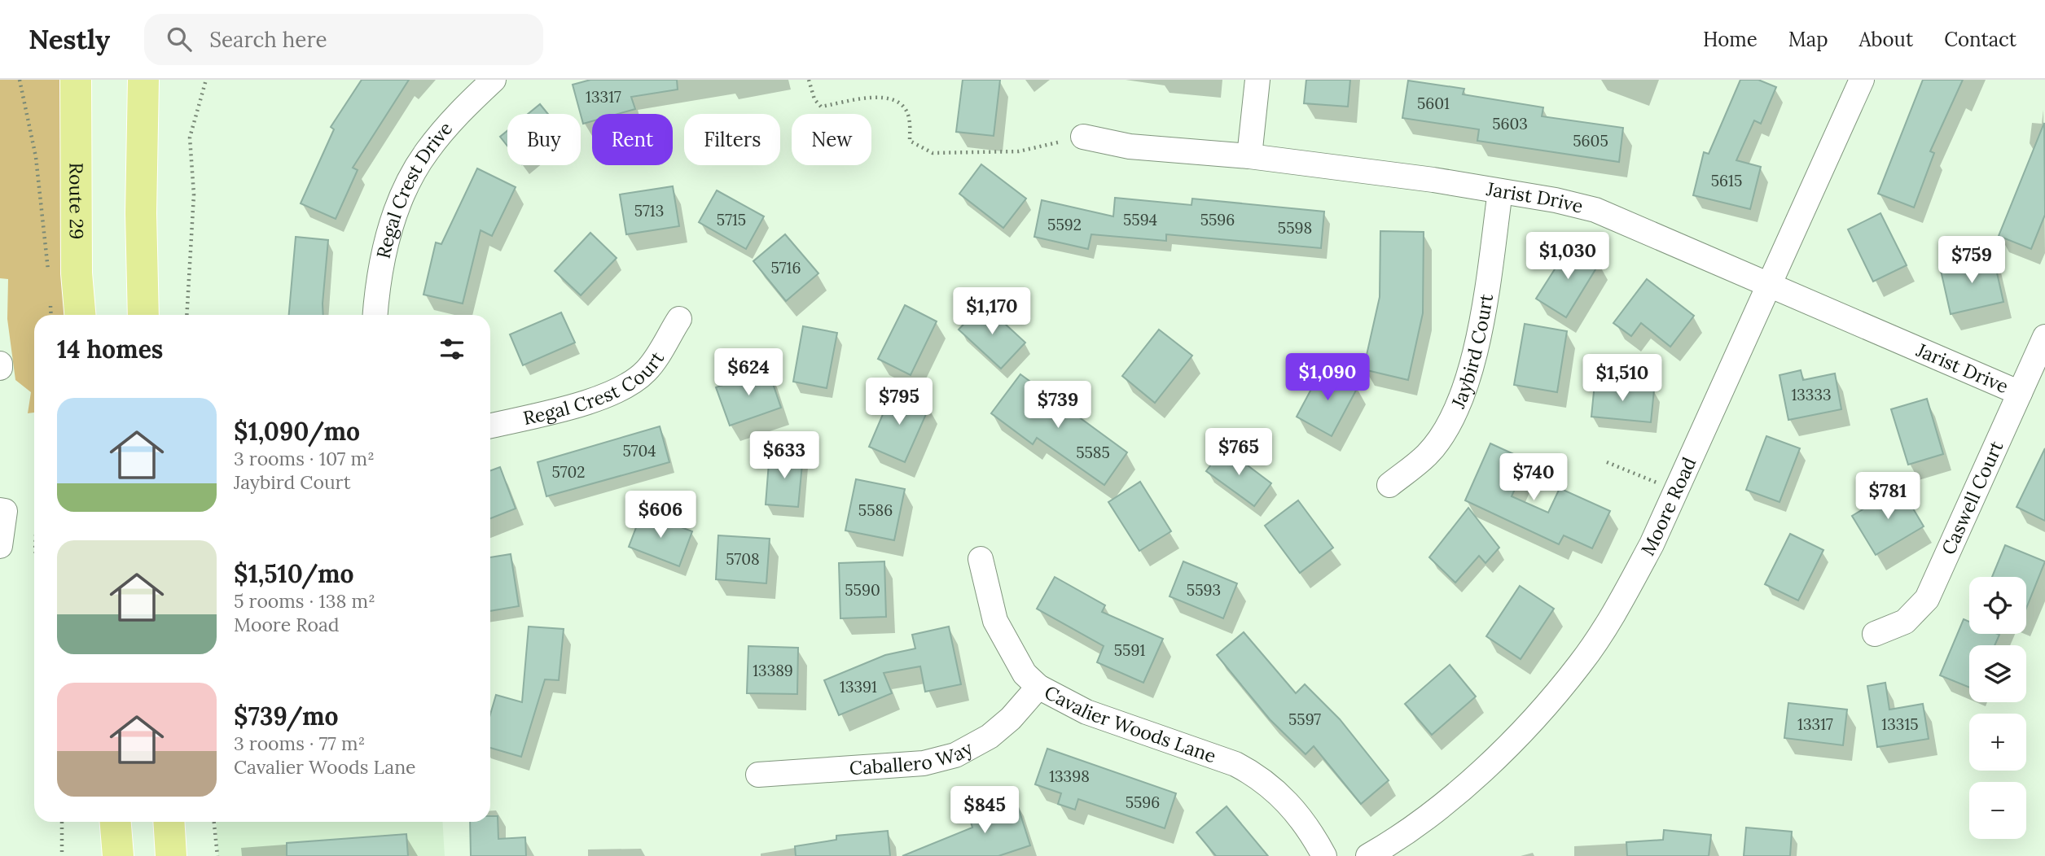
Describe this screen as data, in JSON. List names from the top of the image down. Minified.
{"streets":{"main road":["Route 29"],"street":["Regal Crest Drive","Jarist Drive","Jaybird Court","Regal Crest Court","Caswell Court","Moore Road","Cavalier Woods Lane","Caballero Way"]},"crossings":[["Jarist Drive","Jaybird Court"],["Jarist Drive","Caswell Court"],["Jarist Drive","Moore Road"],["Cavalier Woods Lane","Caballero Way"]],"house_numbers":["13317","5601","5603","5605","5615","5713","5715","5594","5596","5592","5598","5716","13333","5704","5585","5702","5586","5708","5590","5593","5591","13389","13391","5597","13317","13315","13398","5596"],"page":{"header":"Nestly","search":"Search here","nav":["Home","Map","About","Contact"],"chip":["Buy","Rent","Filters","New"],"price":["$1,030","$759","$1,170","$624","$1,090","$1,510","$795","$739","$765","$633","$740","$781","$606","$845"],"heading":"14 homes","list":[{"name":"$1,090/mo","note":"3 rooms · 107 m² · Jaybird Court"},{"name":"$1,510/mo","note":"5 rooms · 138 m² · Moore Road"},{"name":"$739/mo","note":"3 rooms · 77 m² · Cavalier Woods Lane"}],"map_buttons":["+","−"]}}
